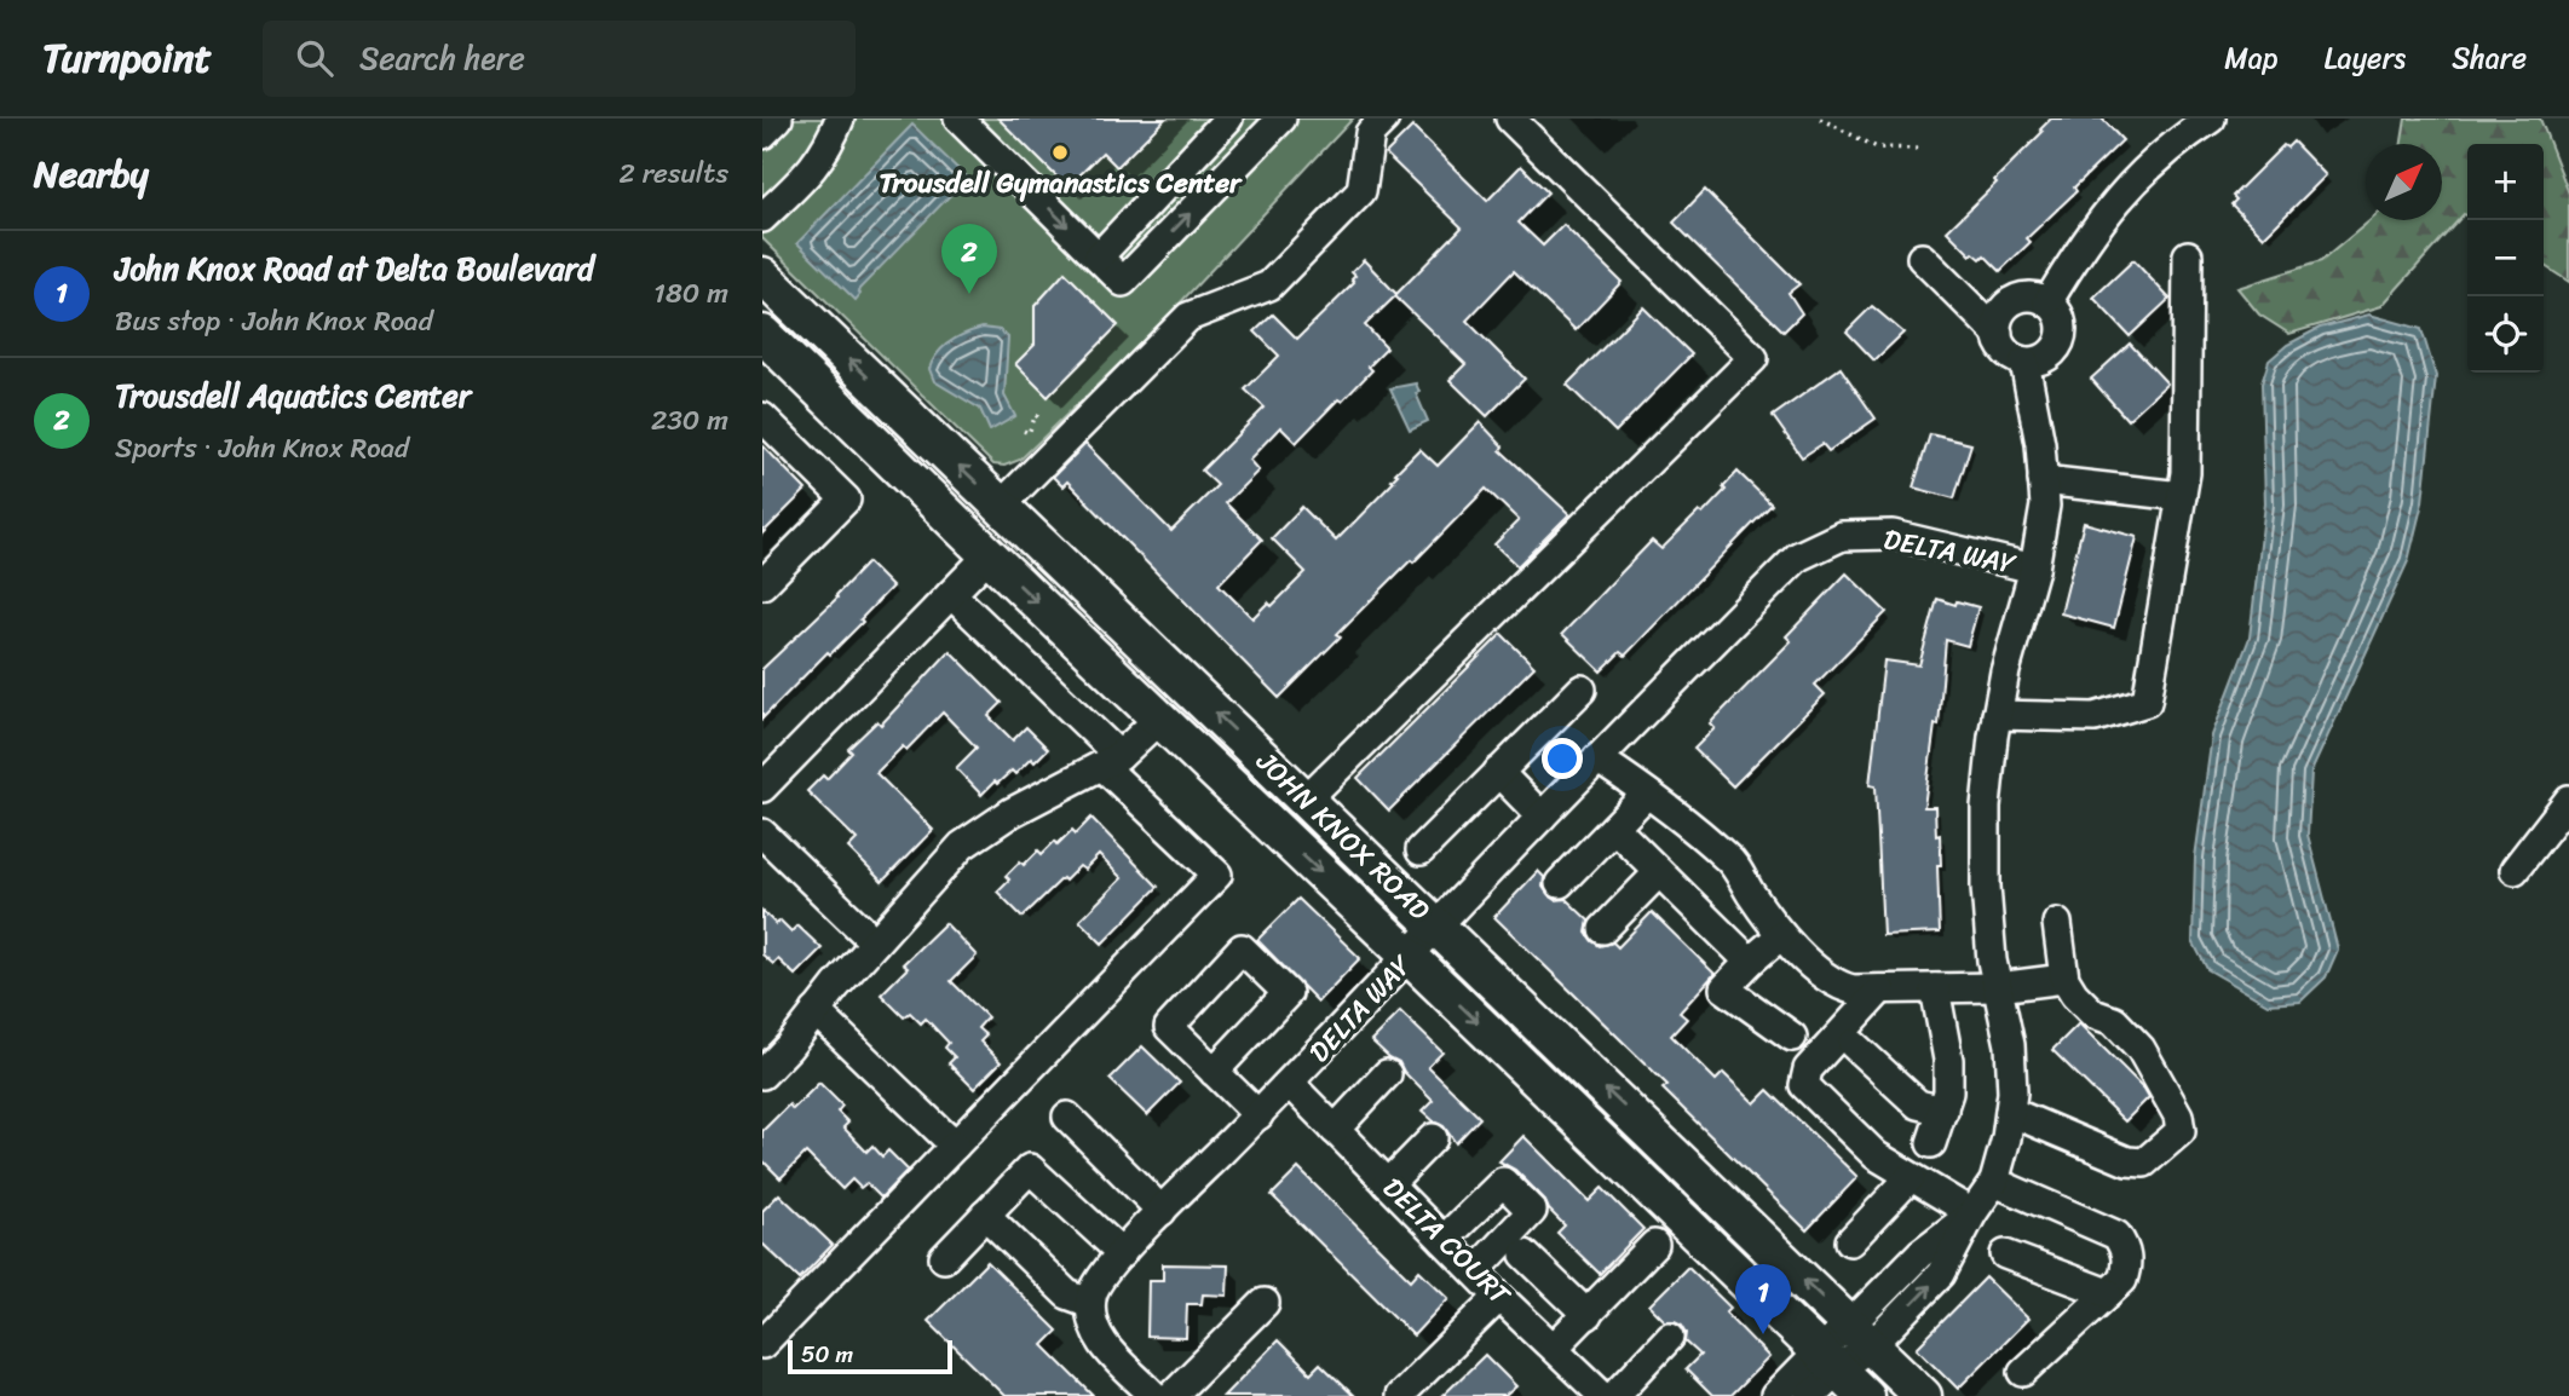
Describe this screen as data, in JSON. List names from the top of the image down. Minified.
{"streets":{"main road":["JOHN KNOX ROAD"],"street":["DELTA WAY","DELTA COURT"]},"crossings":[["DELTA WAY","JOHN KNOX ROAD"],["DELTA WAY","DELTA COURT"]],"places":["Trousdell Gymanastics Center"],"scale_bar":"50 m","north":"top right","page":{"header":"Turnpoint","search":"Search here","nav":["Map","Layers","Share"],"heading":["Nearby","2 results"],"map_buttons":["+","−"],"pins":["2","1"],"list":[{"mark":"1","name":"John Knox Road at Delta Boulevard","note":"Bus stop · John Knox Road","value":"180 m"},{"mark":"2","name":"Trousdell Aquatics Center","note":"Sports · John Knox Road","value":"230 m"}],"scale":"50 m"}}
